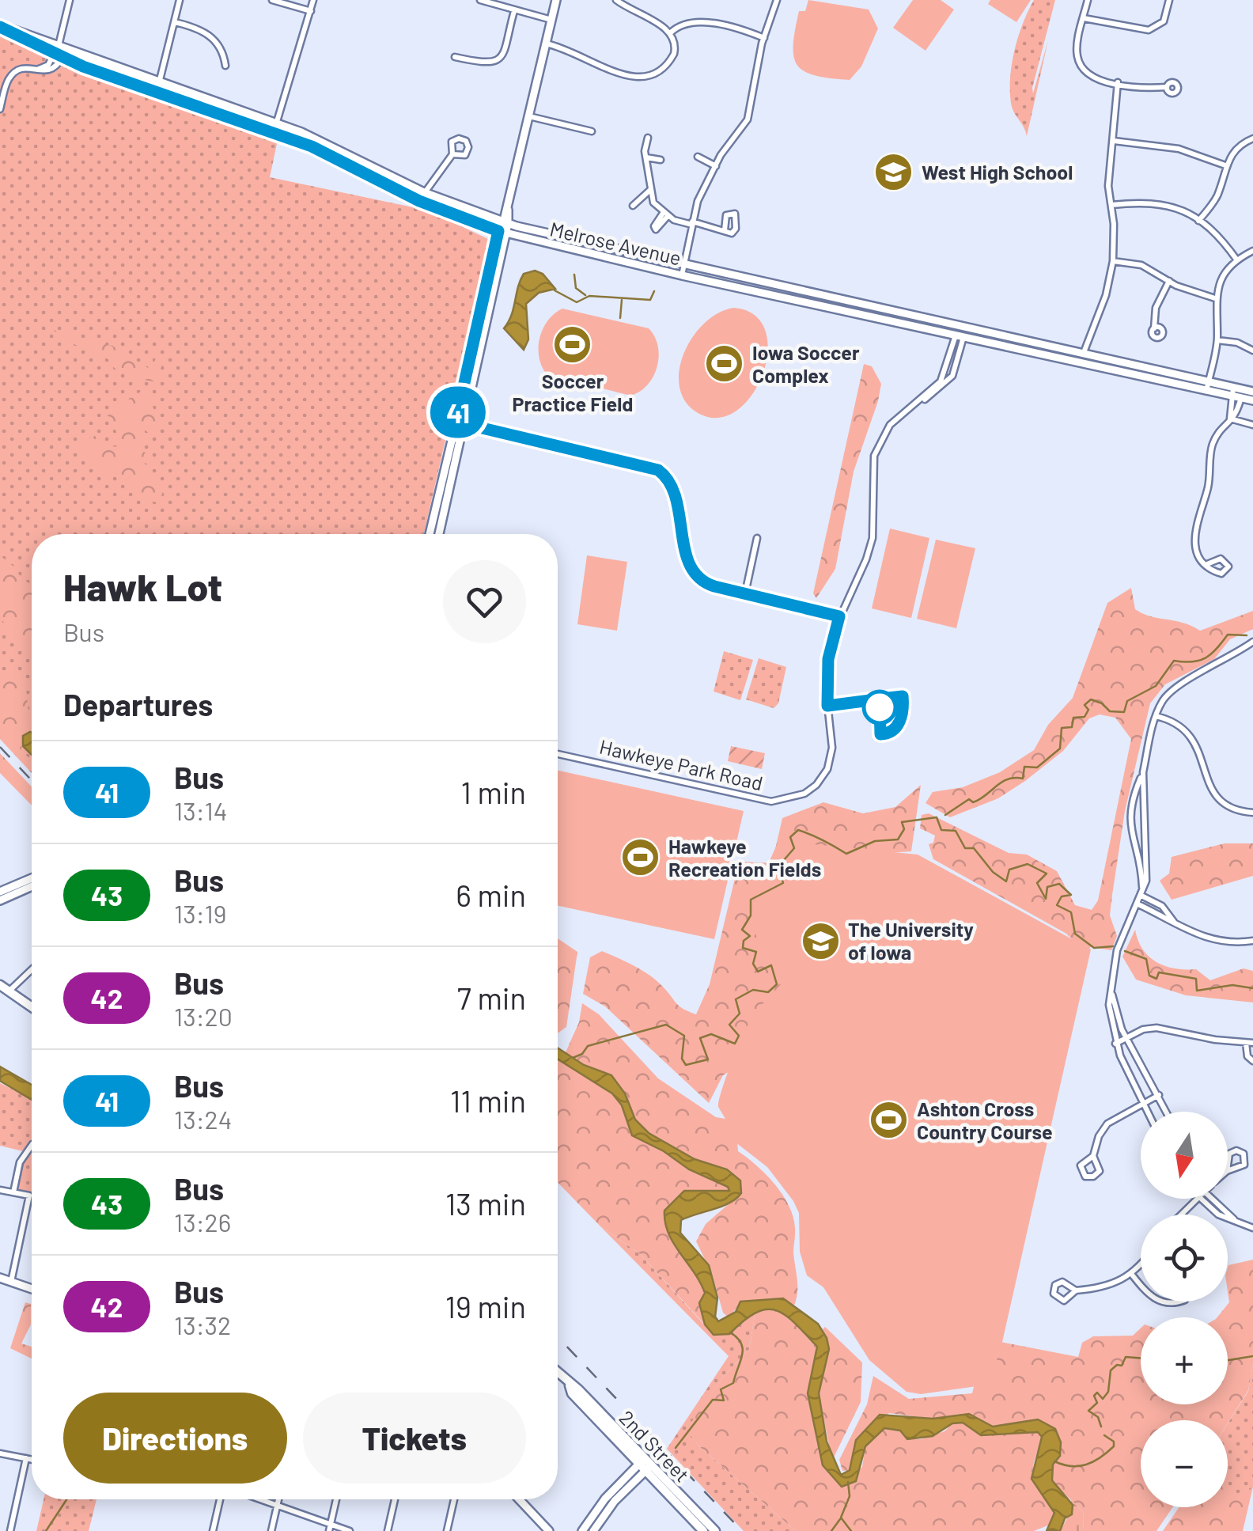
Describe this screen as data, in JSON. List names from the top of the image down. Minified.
{"streets":{"main road":["Melrose Avenue","2nd Street"],"street":["Hawkeye Park Road"]},"crossings":[["Melrose Avenue","Hawkeye Park Road"]],"places":{"school or university":["West High School","The University of Iowa"],"sports":["Soccer Practice Field","Iowa Soccer Complex","Hawkeye Recreation Fields","Ashton Cross Country Course"]},"lines":["bus line 41"],"north":"bottom","page":{"on_map":"41","heading":[["Hawk Lot","Bus"],"Departures"],"list":[{"mark":"41","name":"Bus","note":"13:14","value":"1 min"},{"mark":"43","name":"Bus","note":"13:19","value":"6 min"},{"mark":"42","name":"Bus","note":"13:20","value":"7 min"},{"mark":"41","name":"Bus","note":"13:24","value":"11 min"},{"mark":"43","name":"Bus","note":"13:26","value":"13 min"},{"mark":"42","name":"Bus","note":"13:32","value":"19 min"}],"map_buttons":["+","−"],"buttons":["Directions","Tickets"]}}
